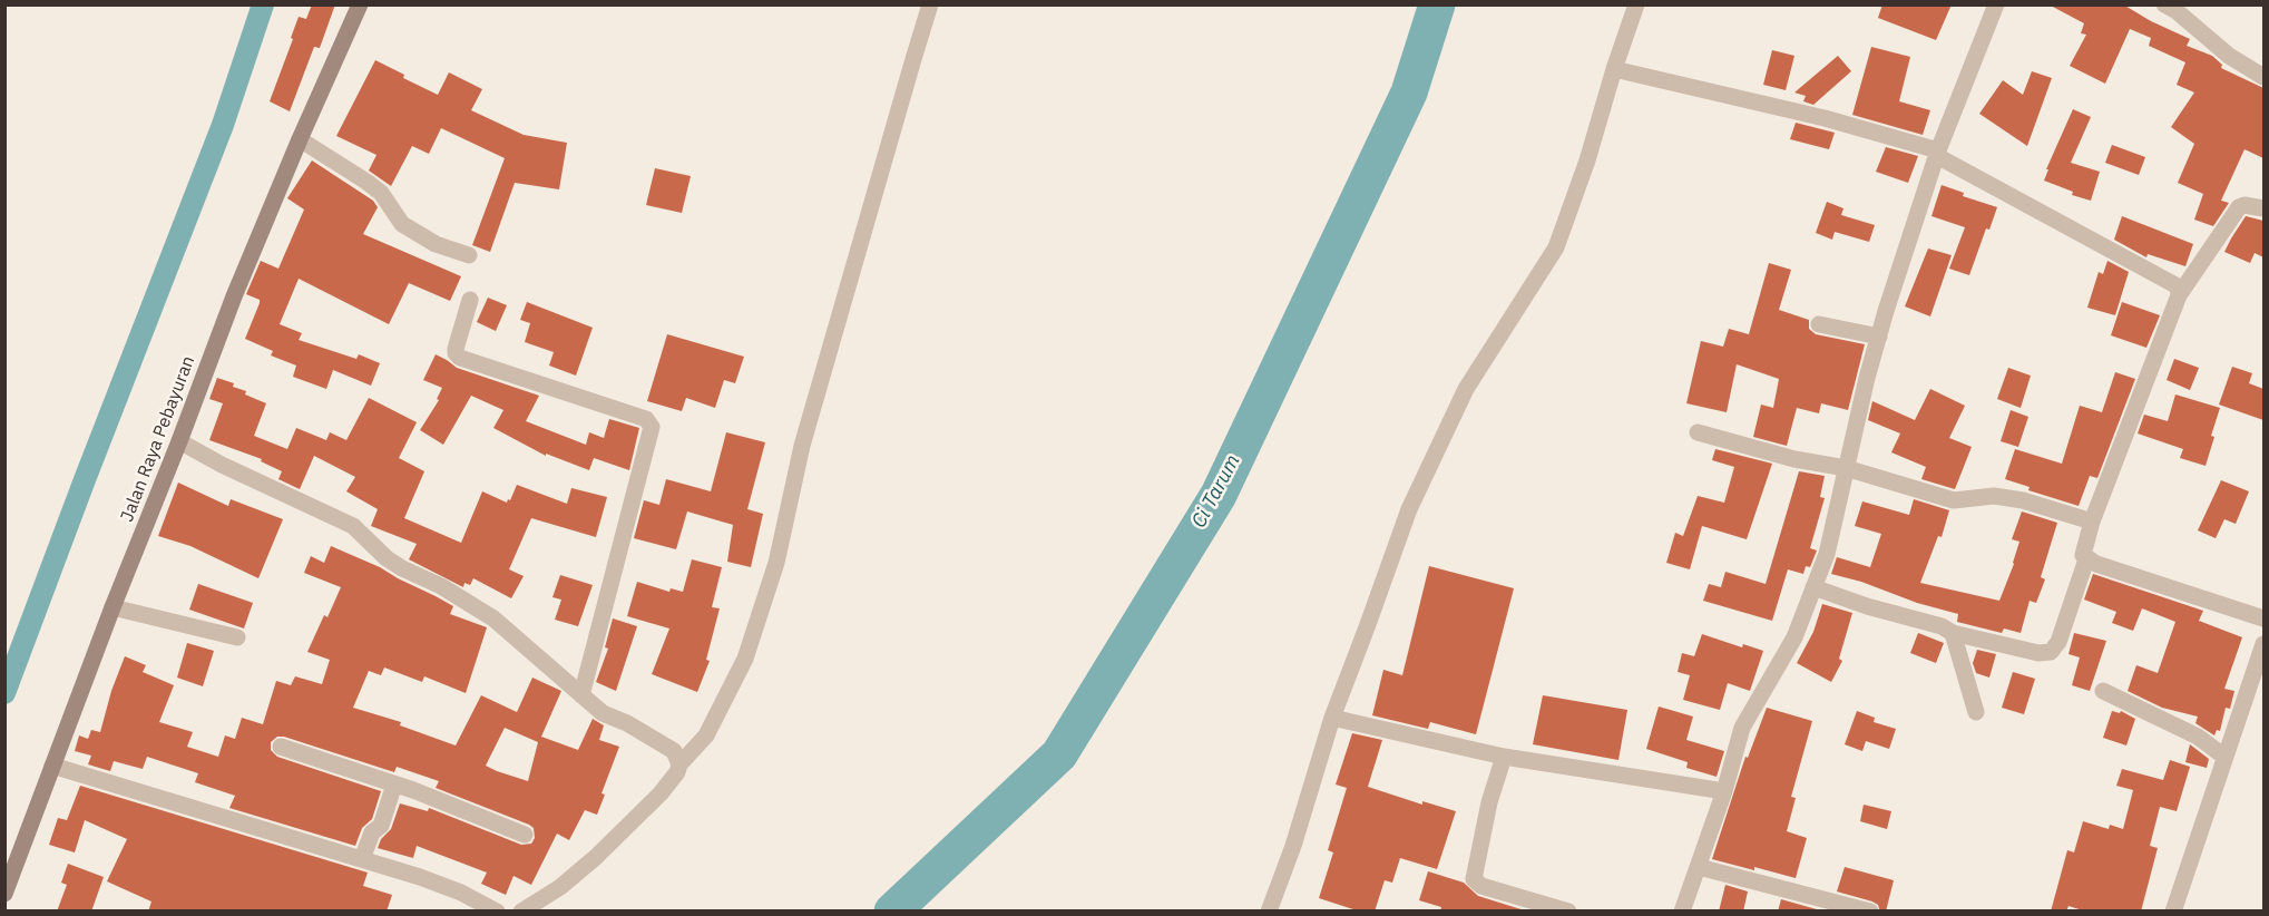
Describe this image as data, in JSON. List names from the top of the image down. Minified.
{"streets":{"main road":["Jalan Raya Pebayuran"]},"water":["Ci Tarum"]}
